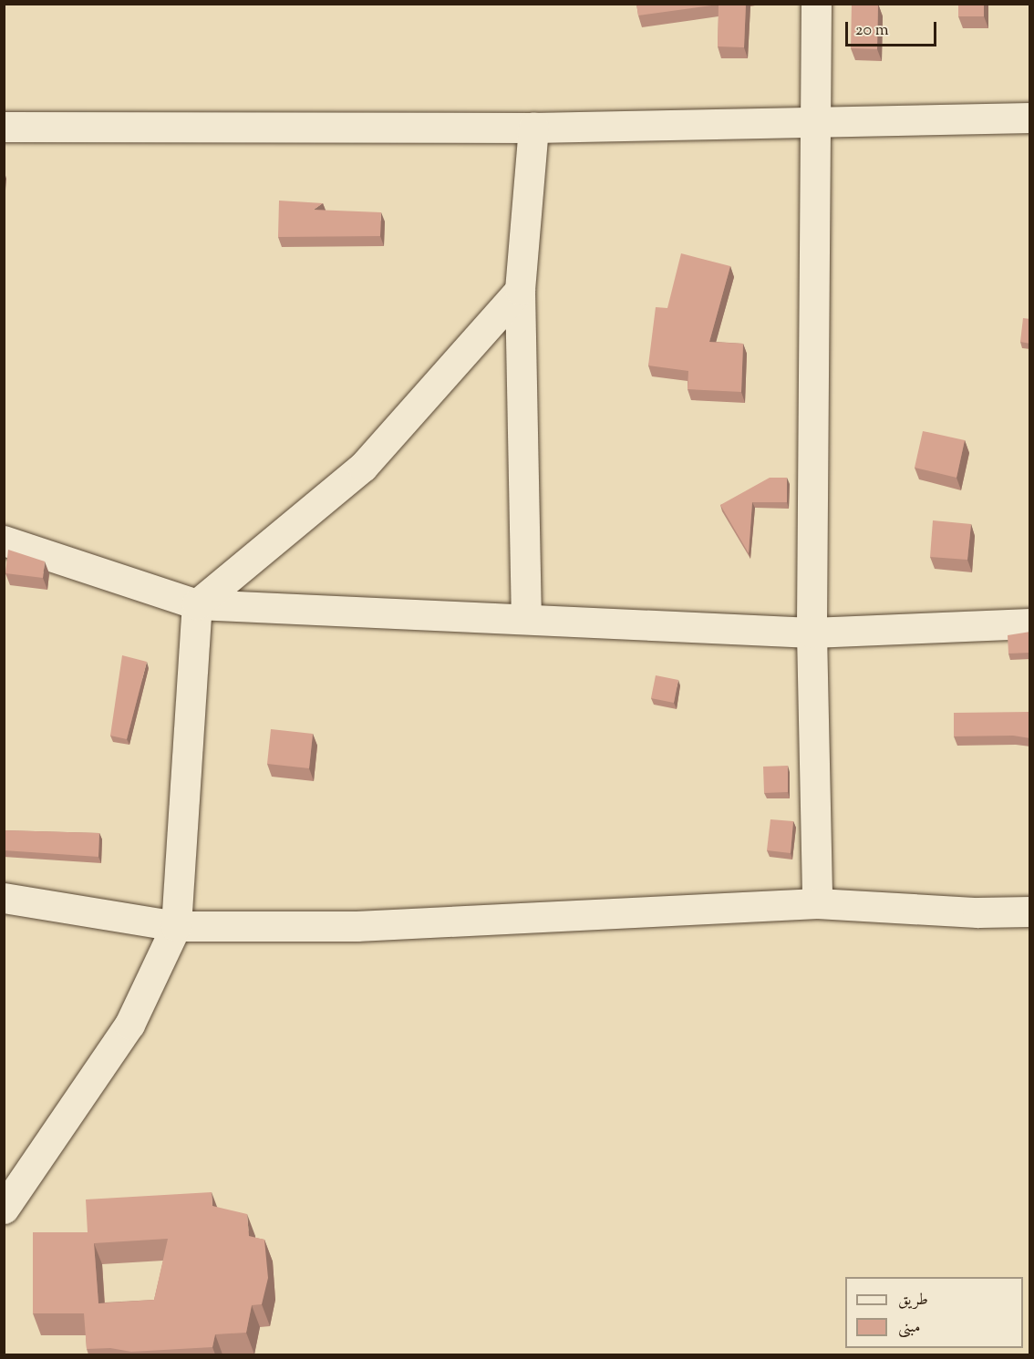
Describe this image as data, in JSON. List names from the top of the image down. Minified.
{"legend":["طريق","مبنى"],"scale_bar":"20 m"}
